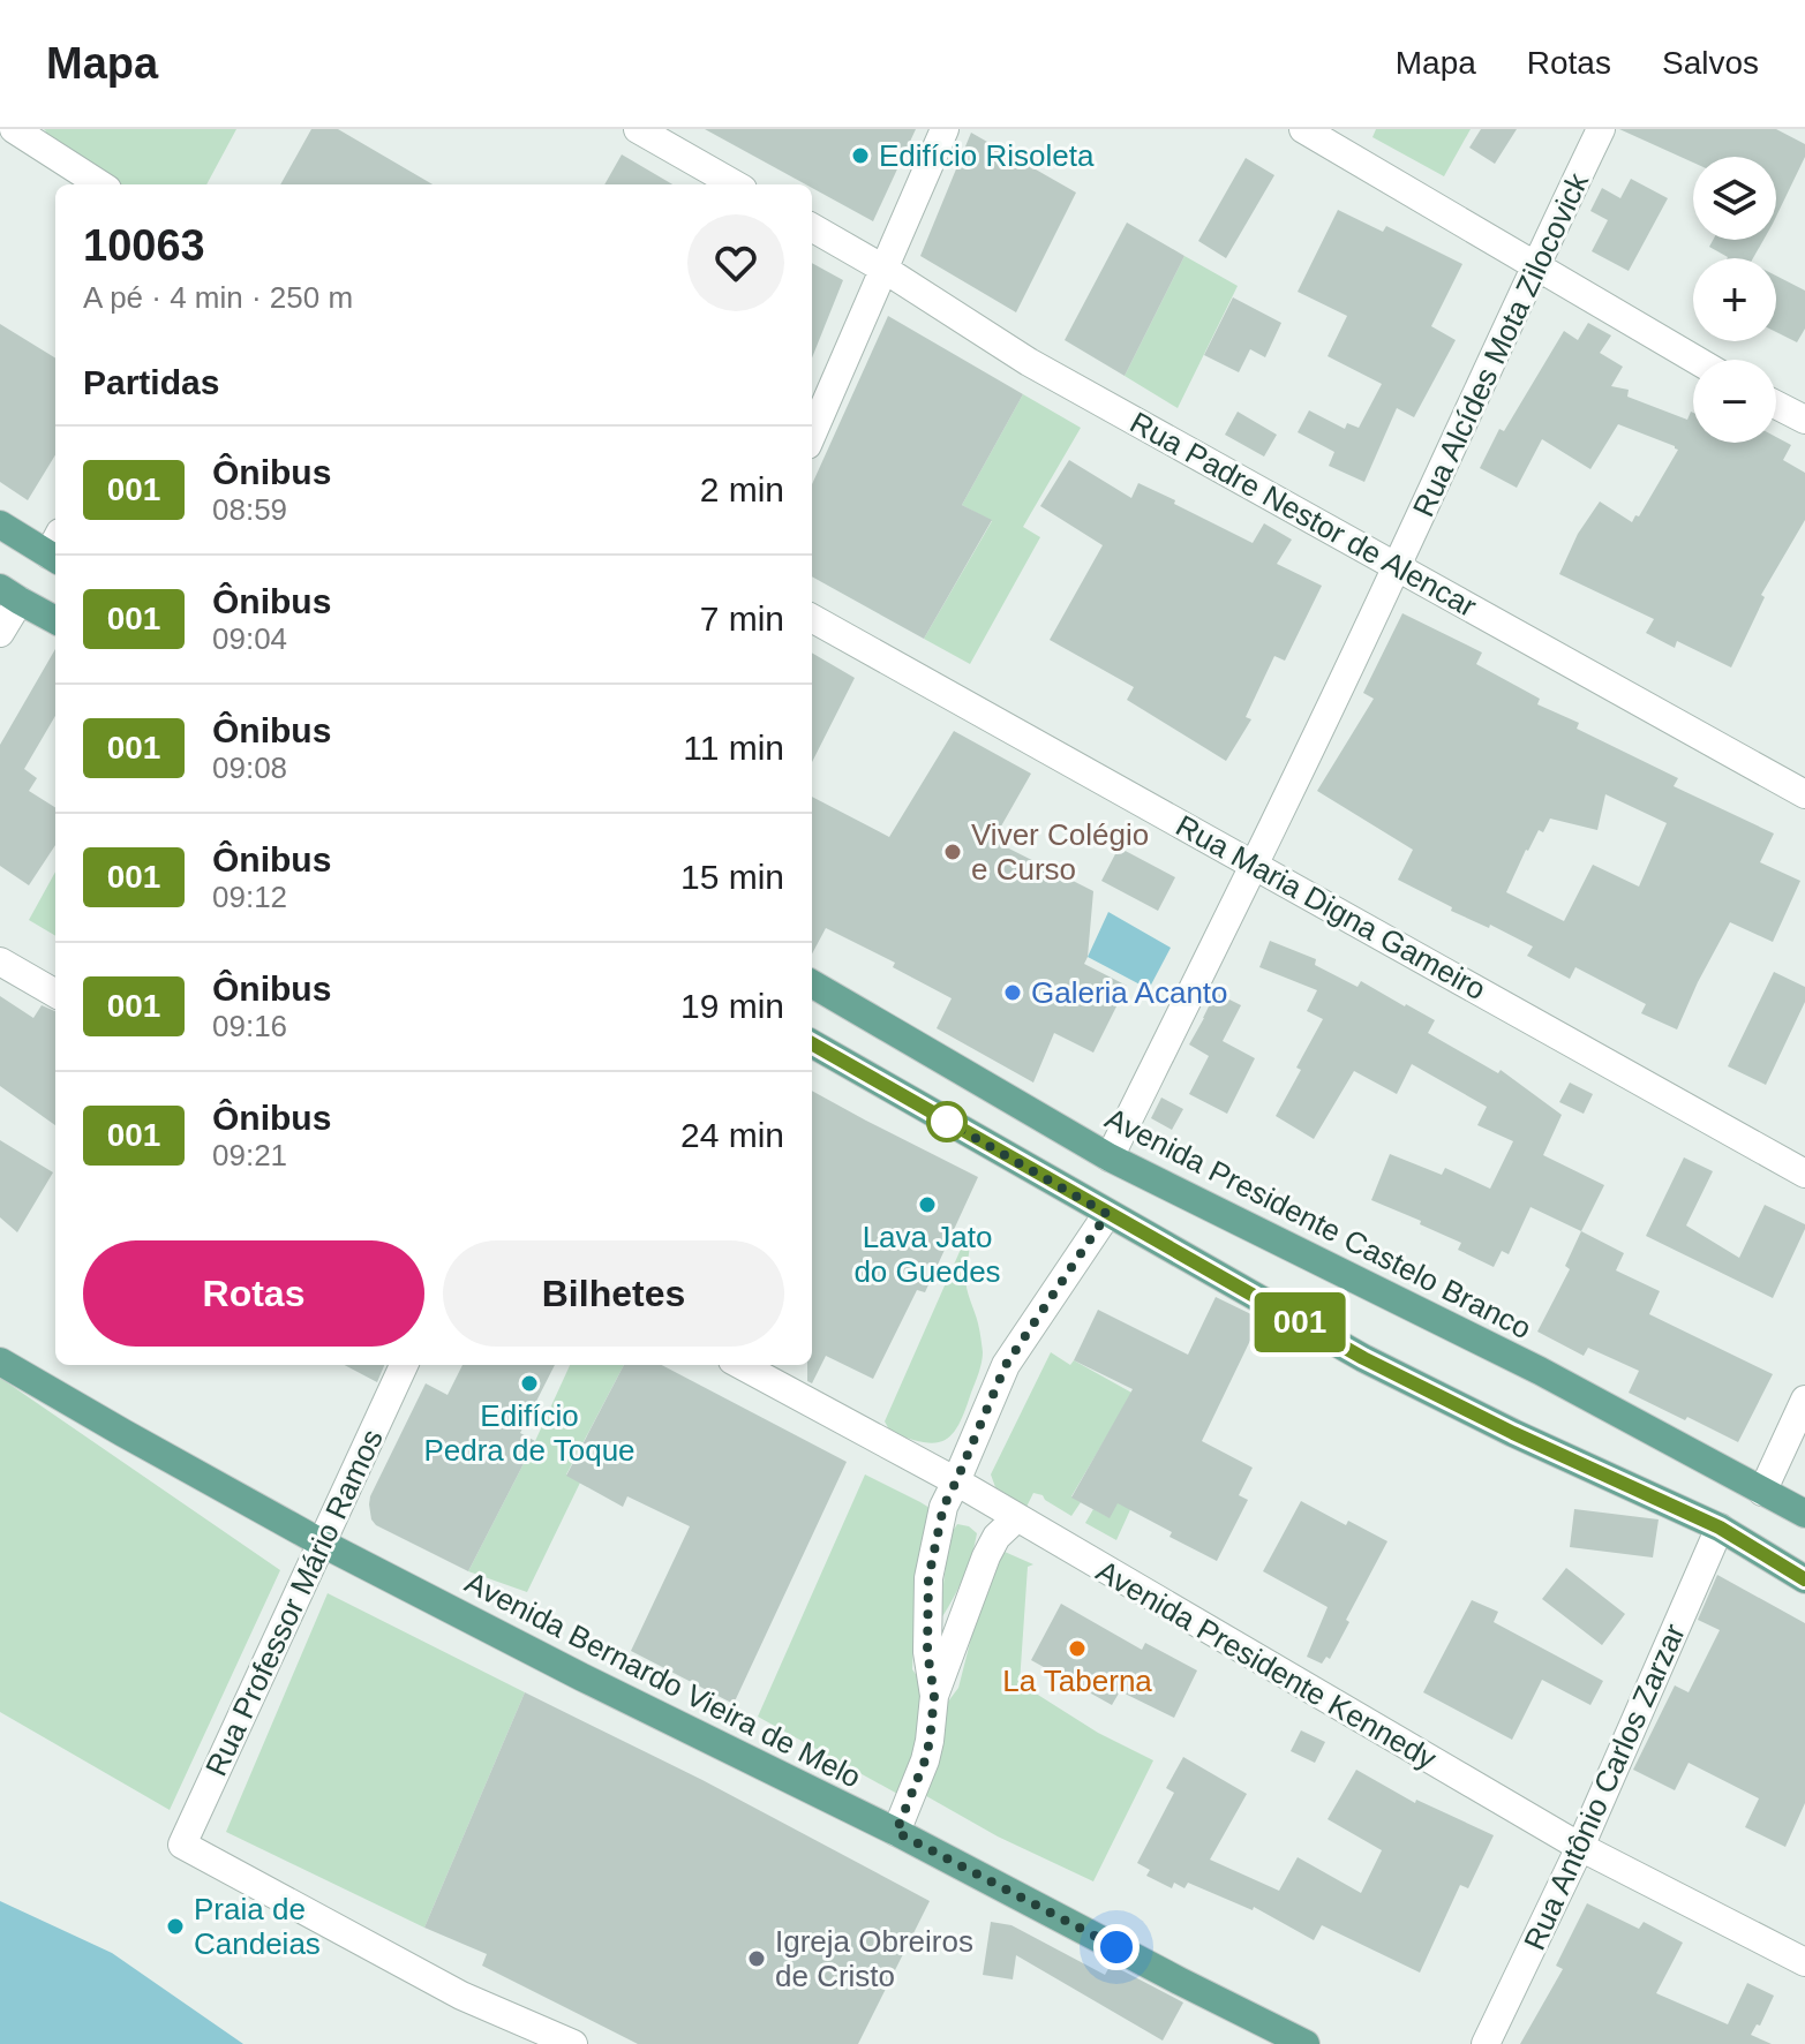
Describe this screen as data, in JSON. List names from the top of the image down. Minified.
{"streets":{"main road":["Avenida Presidente Castelo Branco","Avenida Bernardo Vieira de Melo"],"street":["Rua Alcídes Mota Zilocovick","Rua Padre Nestor de Alencar","Rua Maria Digna Gameiro","Rua Professor Mário Ramos","Avenida Presidente Kennedy","Rua Antônio Carlos Zarzar"]},"crossings":[["Rua Alcídes Mota Zilocovick","Rua Padre Nestor de Alencar"],["Rua Alcídes Mota Zilocovick","Rua Maria Digna Gameiro"],["Rua Alcídes Mota Zilocovick","Avenida Presidente Castelo Branco"],["Rua Professor Mário Ramos","Avenida Bernardo Vieira de Melo"],["Avenida Presidente Kennedy","Rua Antônio Carlos Zarzar"]],"places":["Edifício Risoleta","Viver Colégio e Curso","Galeria Acanto","Lava Jato do Guedes","Edifício Pedra de Toque","La Taberna","Praia de Candeias","Igreja Obreiros de Cristo"],"lines":["bus line 001"],"page":{"header":"Mapa","nav":["Mapa","Rotas","Salvos"],"on_map":"001","map_buttons":["+","−"],"heading":[["10063","A pé · 4 min · 250 m"],"Partidas"],"list":[{"mark":"001","name":"Ônibus","note":"08:59","value":"2 min"},{"mark":"001","name":"Ônibus","note":"09:04","value":"7 min"},{"mark":"001","name":"Ônibus","note":"09:08","value":"11 min"},{"mark":"001","name":"Ônibus","note":"09:12","value":"15 min"},{"mark":"001","name":"Ônibus","note":"09:16","value":"19 min"},{"mark":"001","name":"Ônibus","note":"09:21","value":"24 min"}],"buttons":["Rotas","Bilhetes"]}}
